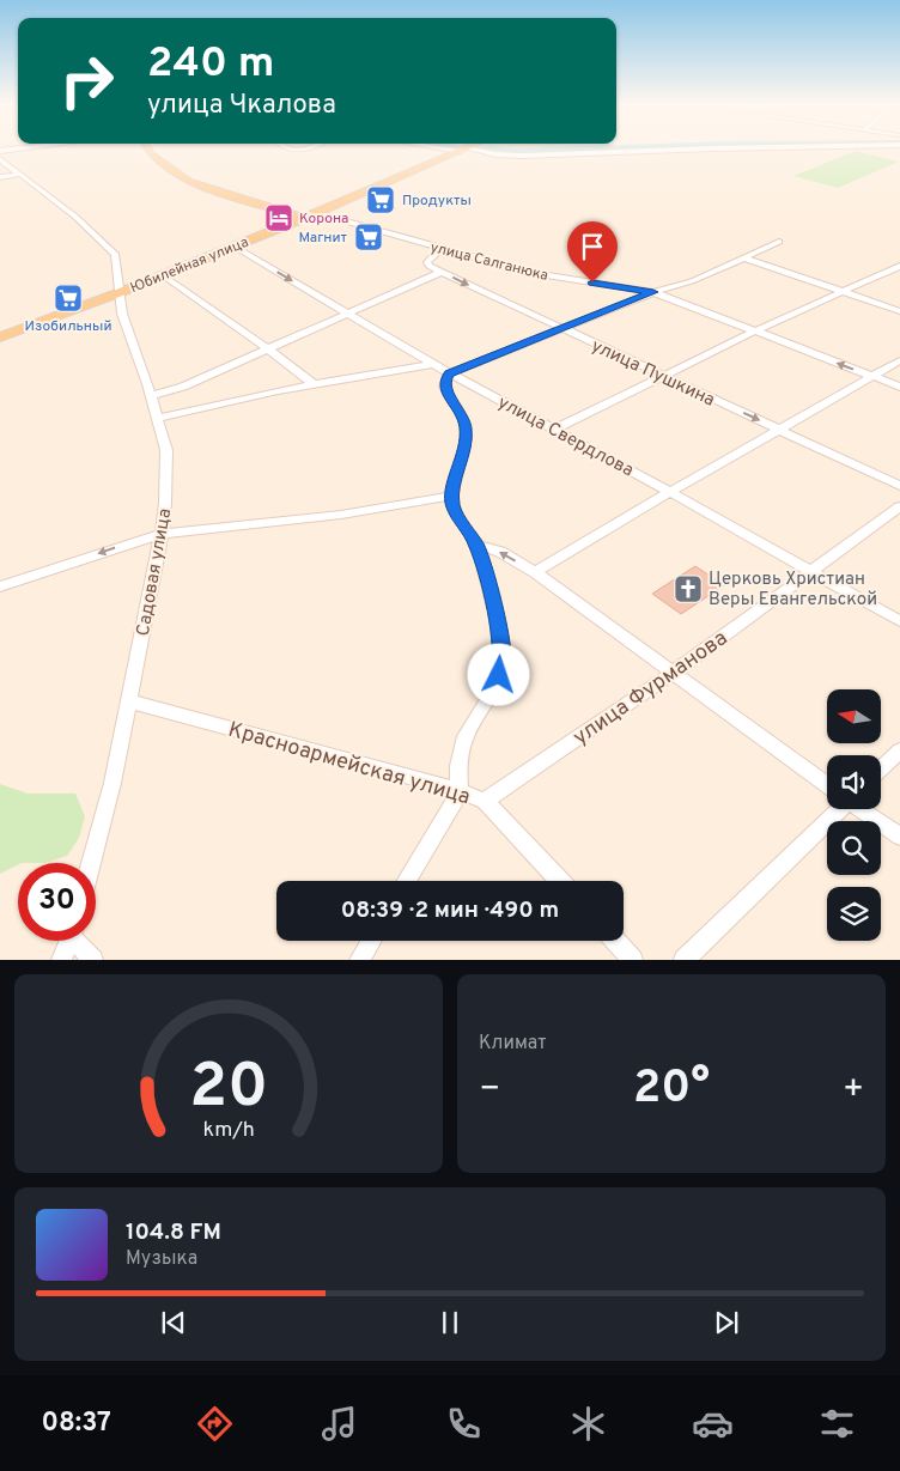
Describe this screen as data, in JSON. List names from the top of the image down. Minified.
{"streets":{"main road":["Юбилейная улица"],"street":["улица Салганюка","улица Пушкина","улица Свердлова","Садовая улица","улица Фурманова","Красноармейская улица"]},"crossings":[["улица Салганюка","Юбилейная улица"],["Юбилейная улица","улица Свердлова"],["Юбилейная улица","Садовая улица"],["улица Свердлова","улица Фурманова"],["Садовая улица","Красноармейская улица"],["улица Фурманова","Красноармейская улица"]],"one_way":["улица Пушкина"],"places":{"supermarket":["Продукты","Магнит","Изобильный"],"hotel":["Корона"],"church":["Церковь Христиан Веры Евангельской"]},"north":"left","page":{"turn":["240 m","улица Чкалова"],"limit":"30","trip":"08:39 · 2 мин · 490 m","tile":"Климат","heat":["−","20°","+"],"song":["104.8 FM","Музыка"],"tabs":"08:37","gauge":["20","km/h"]}}
